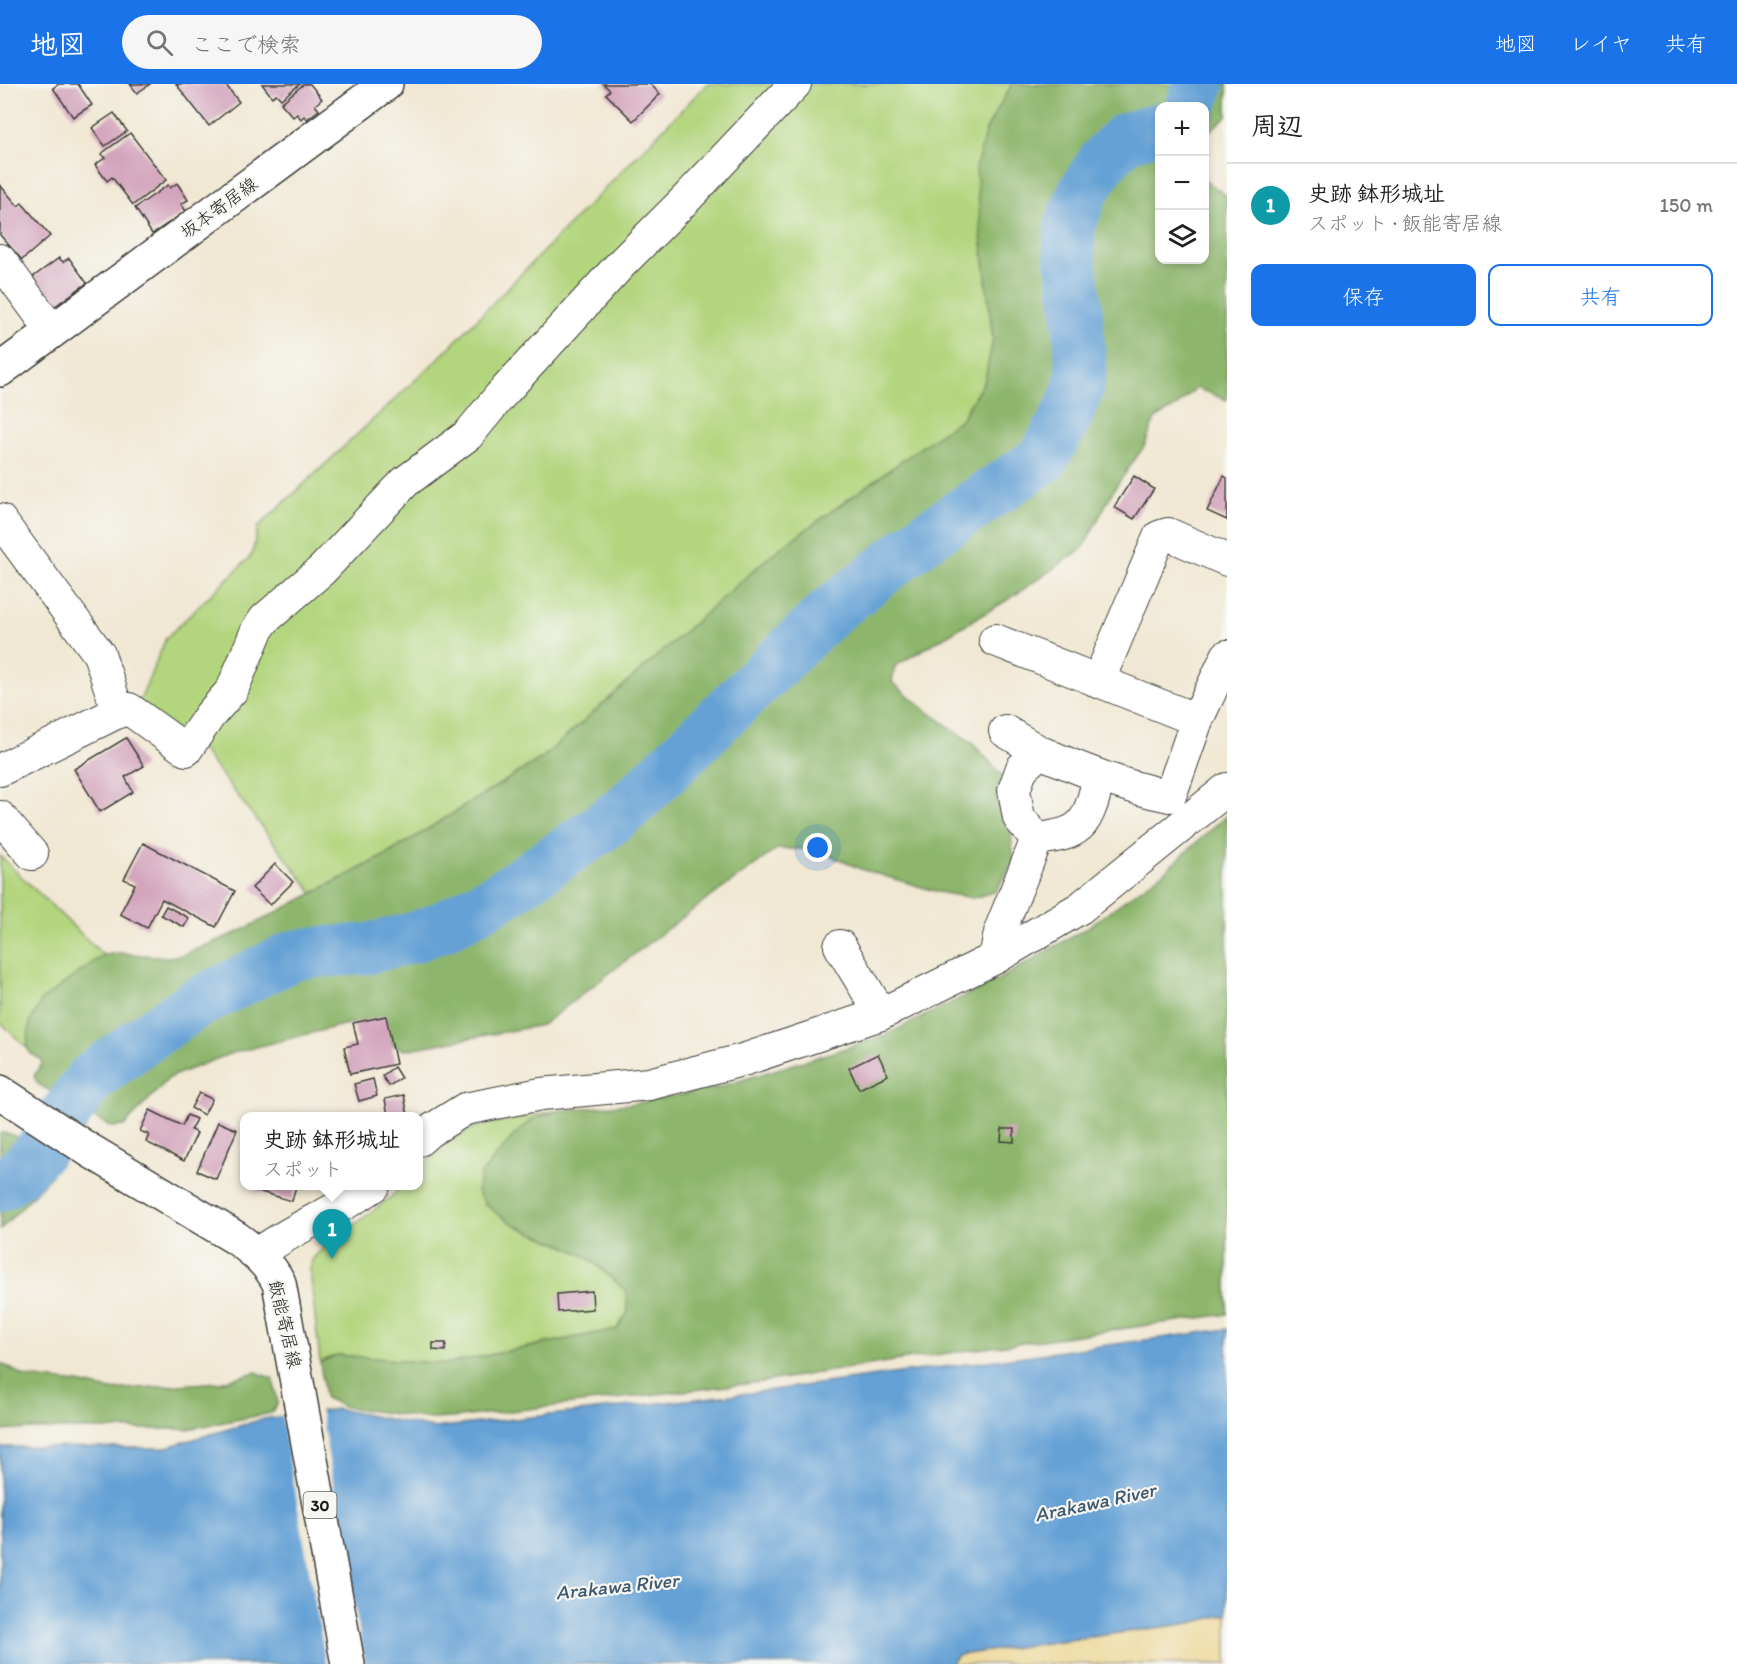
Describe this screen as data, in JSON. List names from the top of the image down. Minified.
{"streets":{"main road":["坂本寄居線","飯能寄居線","30"]},"water":["Arakawa River"],"page":{"header":"地図","search":"ここで検索","nav":["地図","レイヤ","共有"],"heading":"周辺","map_buttons":["+","−"],"list":[{"mark":"1","name":"史跡 鉢形城址","note":"スポット · 飯能寄居線","value":"150 m"}],"buttons":["保存","共有"],"popup":["史跡 鉢形城址","スポット"],"pins":"1"}}
